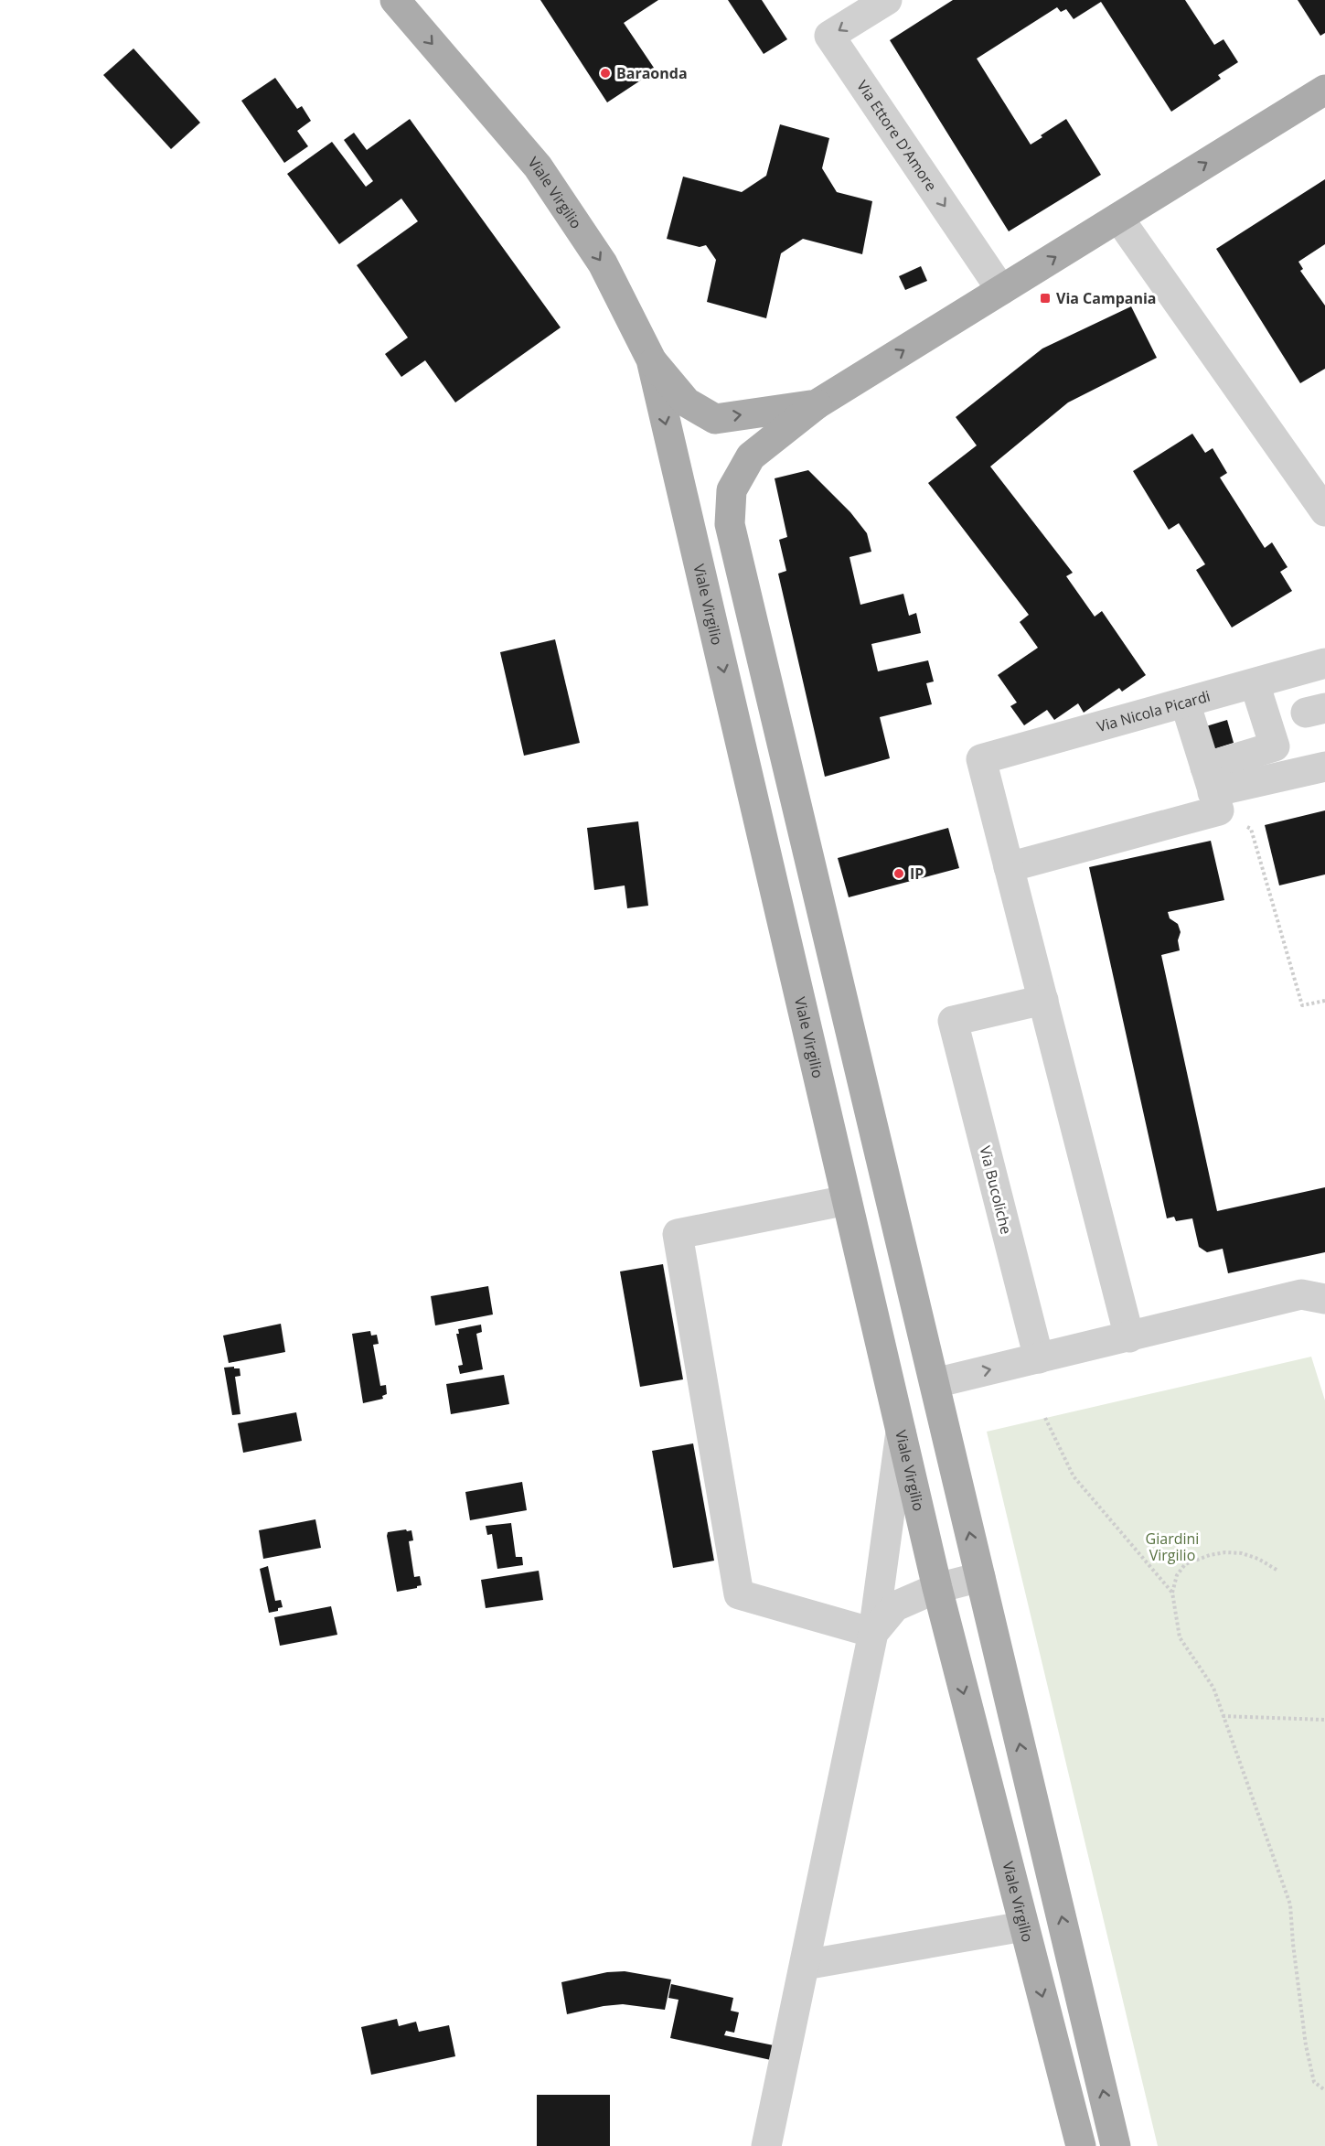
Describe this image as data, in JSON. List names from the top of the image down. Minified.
{"streets":{"main road":["Viale Virgilio"],"street":["Via Ettore D'Amore","Via Nicola Picardi","Via Bucoliche"]},"one_way":["Via Ettore D'Amore"],"parks":["Giardini Virgilio"],"places":{"other":["Baraonda","IP"],"transit":["Via Campania"]}}
